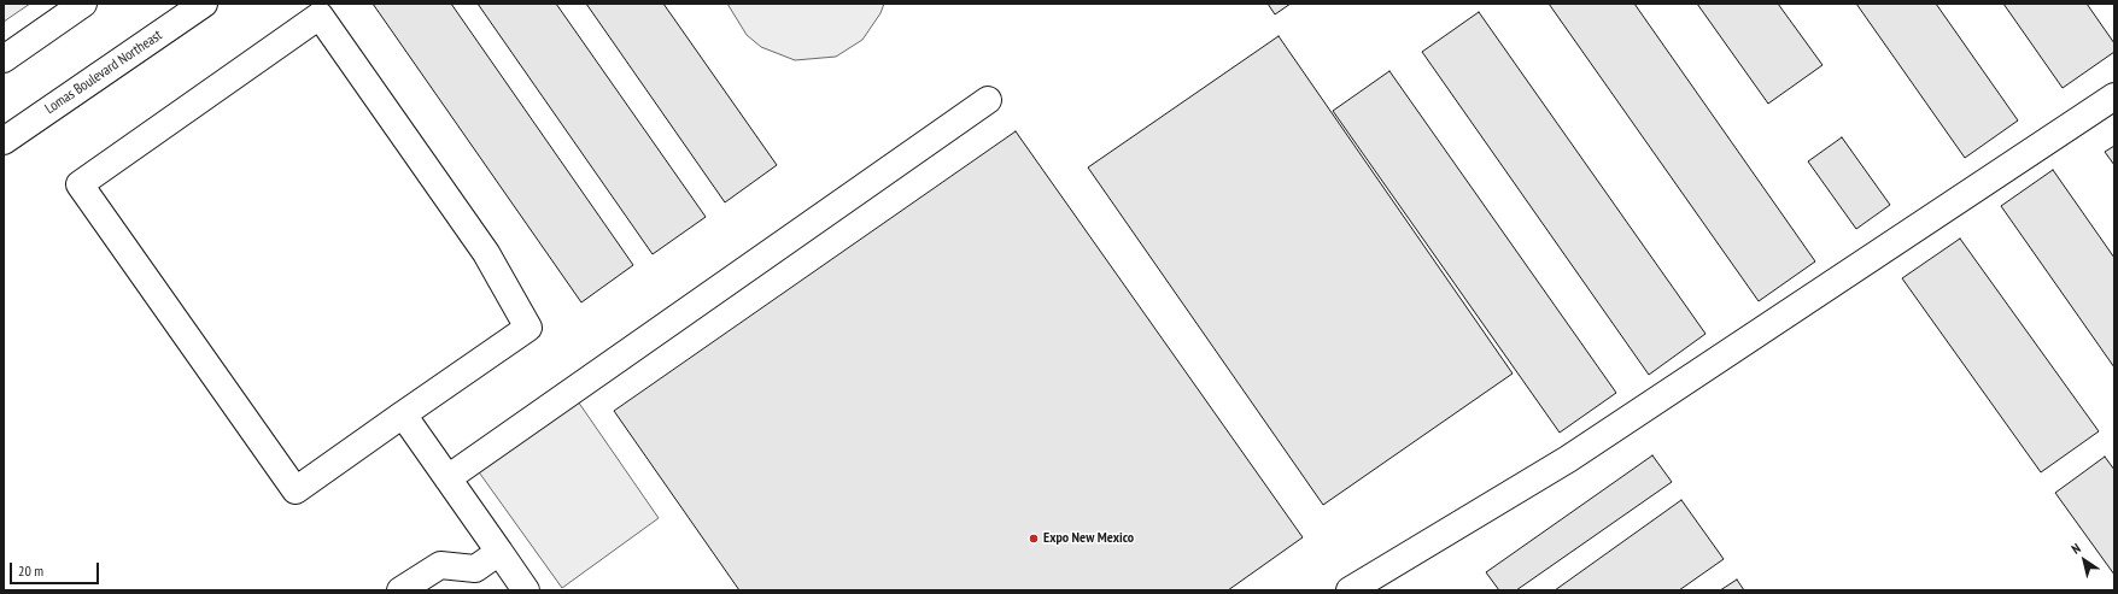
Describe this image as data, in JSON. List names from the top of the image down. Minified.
{"streets":{"main road":["Lomas Boulevard Northeast"]},"places":["Expo New Mexico"],"scale_bar":"20 m","north":"top left"}
